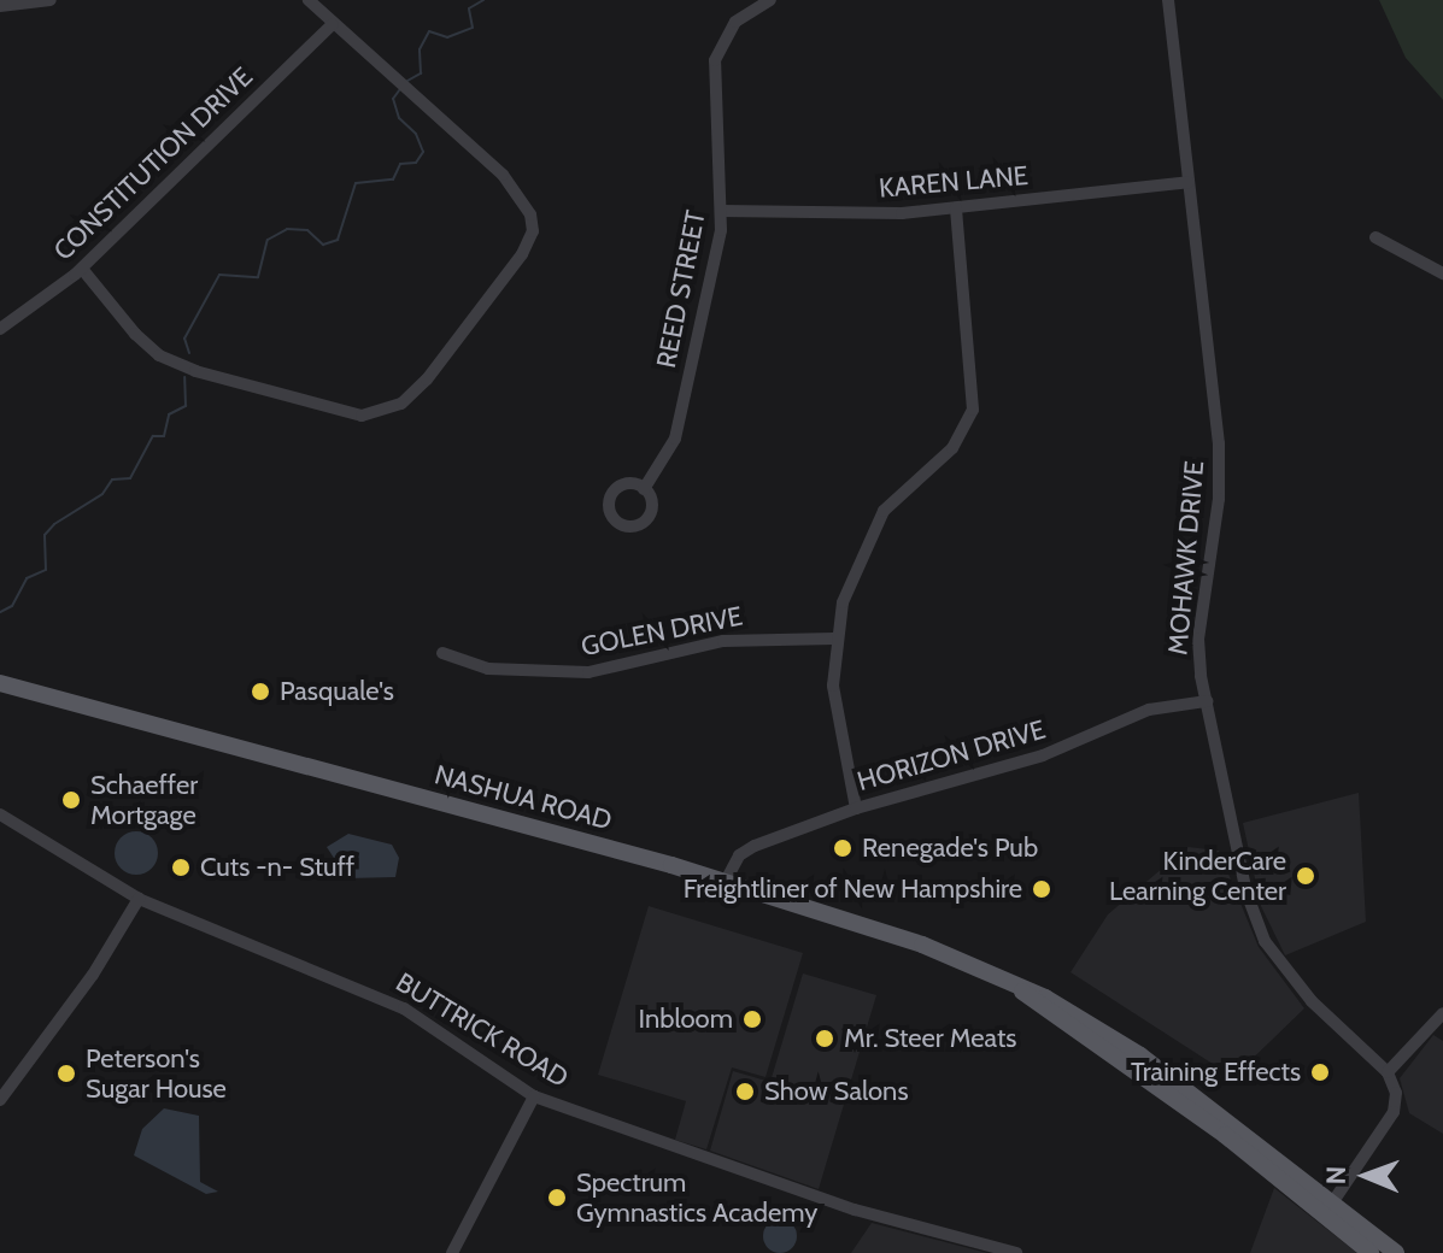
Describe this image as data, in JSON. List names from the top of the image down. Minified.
{"streets":{"main road":["NASHUA ROAD"],"street":["CONSTITUTION DRIVE","KAREN LANE","REED STREET","MOHAWK DRIVE","GOLEN DRIVE","HORIZON DRIVE","BUTTRICK ROAD"]},"crossings":[["KAREN LANE","REED STREET"],["KAREN LANE","MOHAWK DRIVE"],["MOHAWK DRIVE","HORIZON DRIVE"],["HORIZON DRIVE","NASHUA ROAD"]],"places":["Pasquale's","Schaeffer Mortgage","Renegade's Pub","Cuts -n- Stuff","KinderCare Learning Center","Freightliner of New Hampshire","Inbloom","Mr. Steer Meats","Training Effects","Peterson's Sugar House","Show Salons","Spectrum Gymnastics Academy"],"north":"left"}
